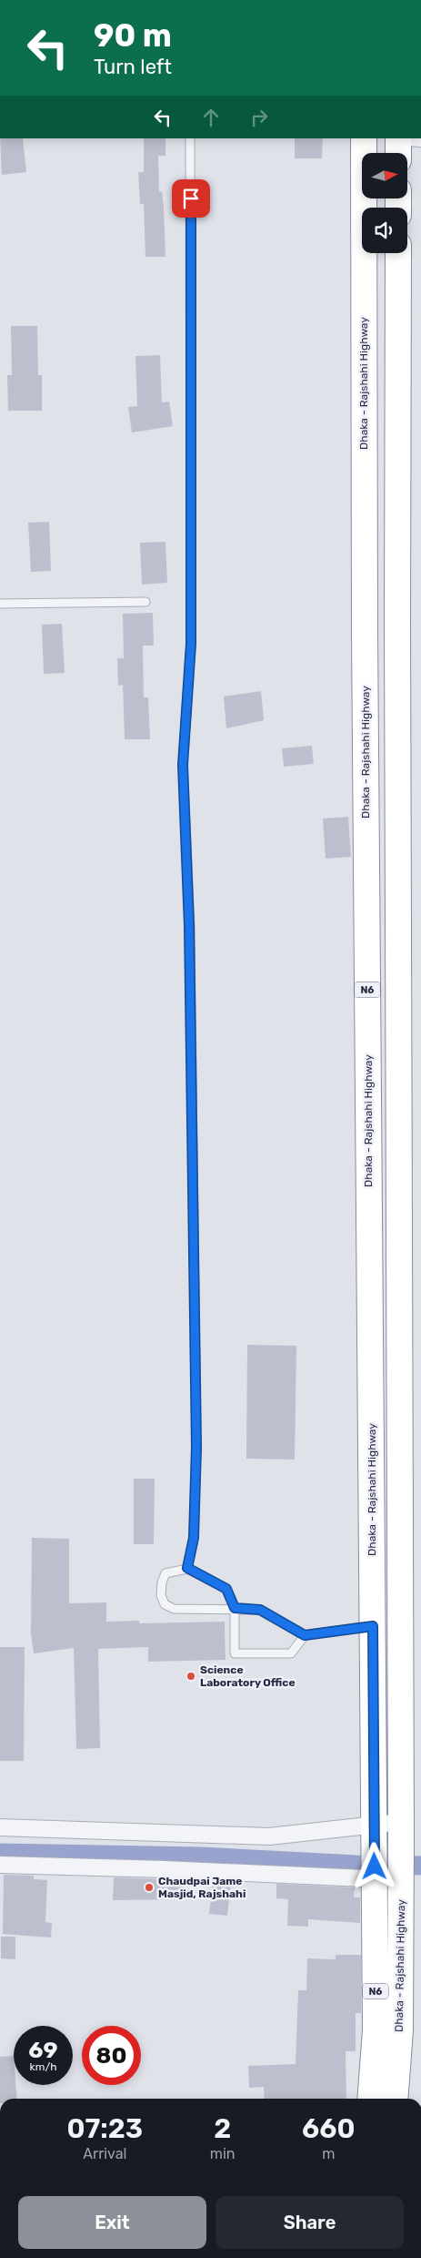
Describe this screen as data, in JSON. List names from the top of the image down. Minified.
{"streets":{"highway":["Dhaka - Rajshahi Highway","N6"]},"places":["Science Laboratory Office","Chaudpai Jame Masjid, Rajshahi"],"north":"right","page":{"turn":["90 m","Turn left"],"speed":"69 km/h","limit":"80","eta":["07:23","Arrival","2","min","660","m"],"buttons":["Exit","Share"]}}
